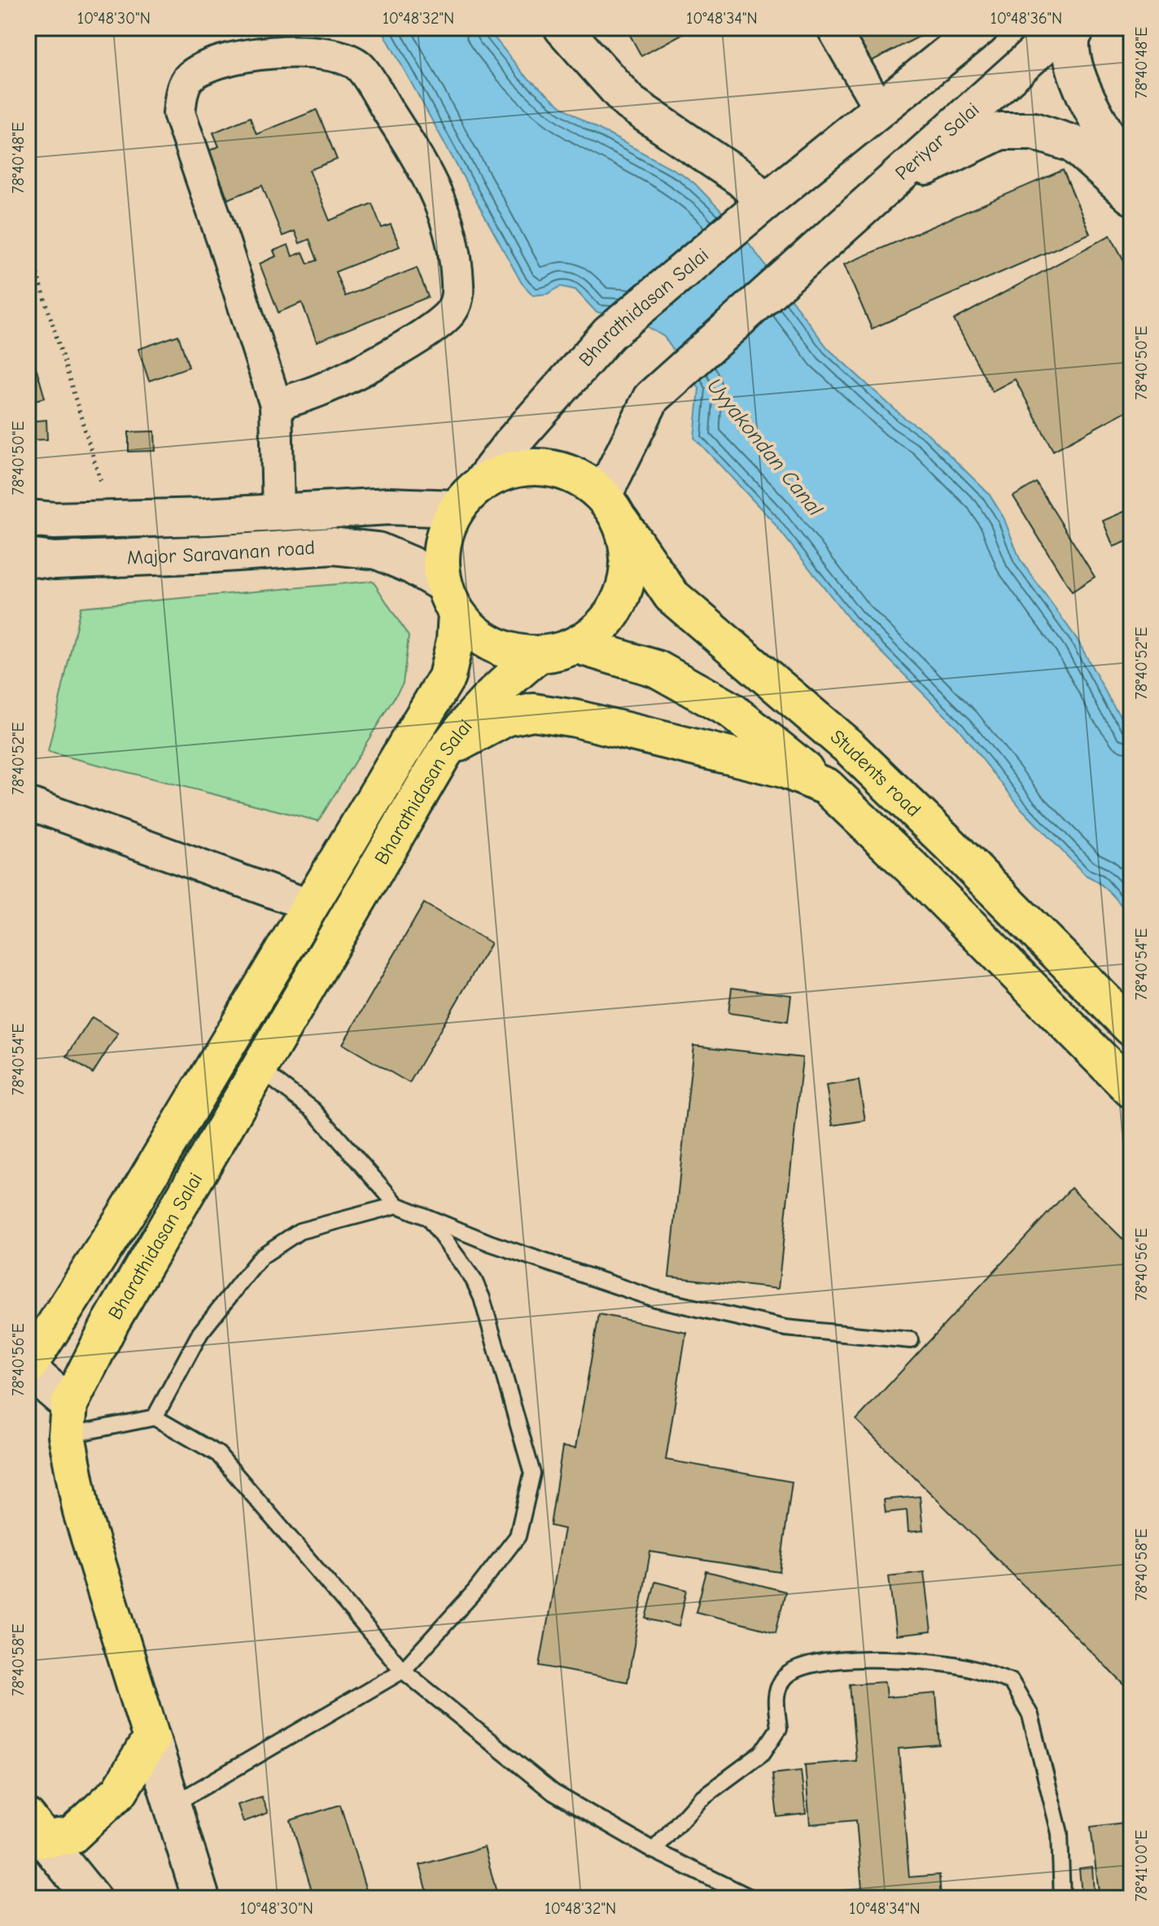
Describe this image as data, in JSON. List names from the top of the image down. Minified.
{"streets":{"main road":["Periyar Salai","Bharathidasan Salai","Major Saravanan road","Students road"]},"crossings":[["Periyar Salai","Bharathidasan Salai"],["Periyar Salai","Major Saravanan road"],["Periyar Salai","Students road"],["Bharathidasan Salai","Major Saravanan road"],["Bharathidasan Salai","Students road"],["Major Saravanan road","Students road"]],"water":["Uyyakondan Canal"],"coordinates":["10°48'30\"N","10°48'32\"N","10°48'34\"N","10°48'36\"N","78°40'48\"E","78°40'50\"E","78°40'52\"E","78°40'54\"E","78°40'56\"E","78°40'58\"E","78°41'00\"E"]}
